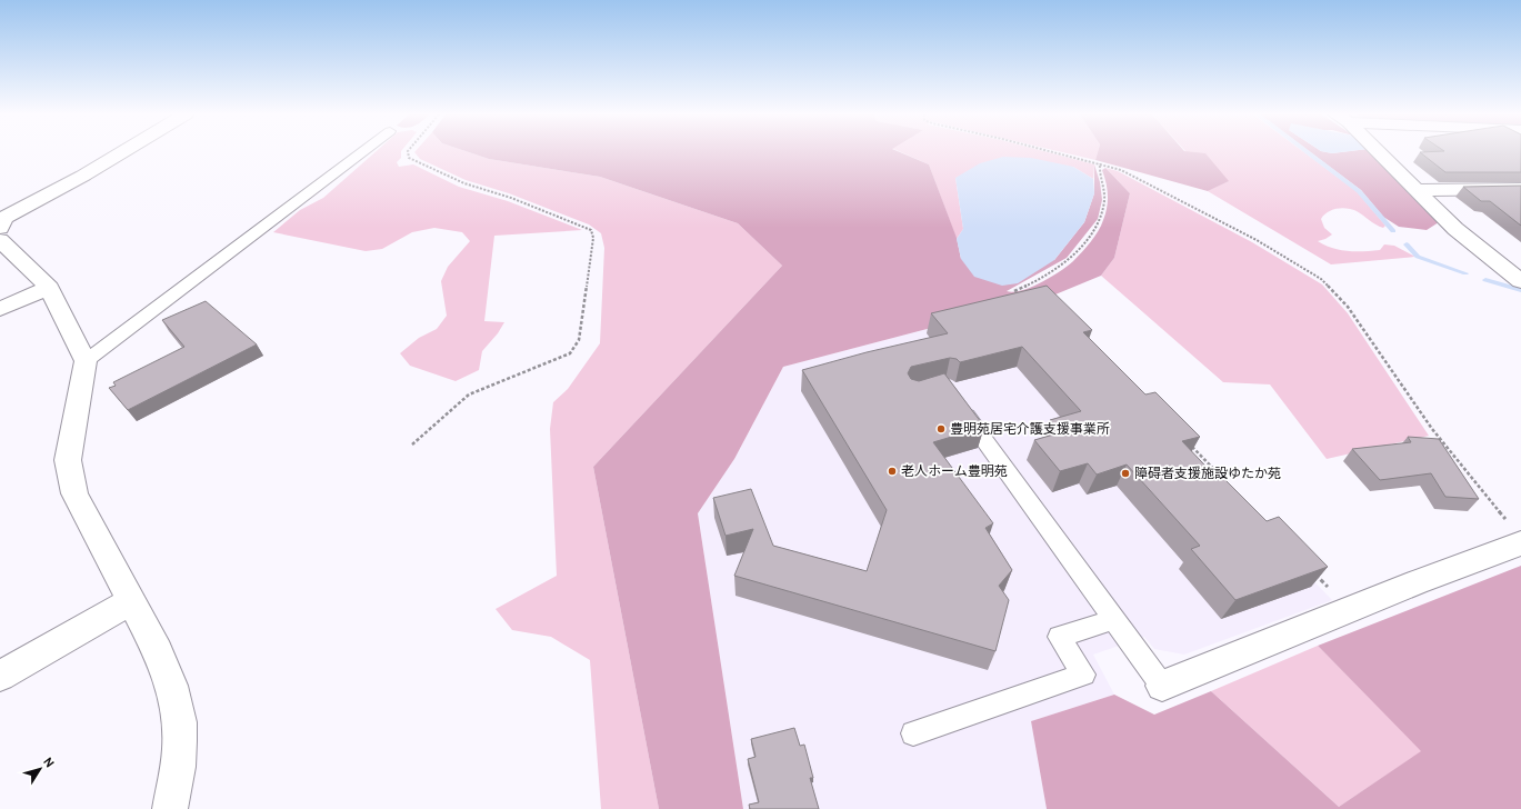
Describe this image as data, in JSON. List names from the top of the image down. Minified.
{"places":["豊明苑居宅介護支援事業所","老人ホーム豊明苑","障碍者支援施設ゆたか苑"],"north":"top right"}
